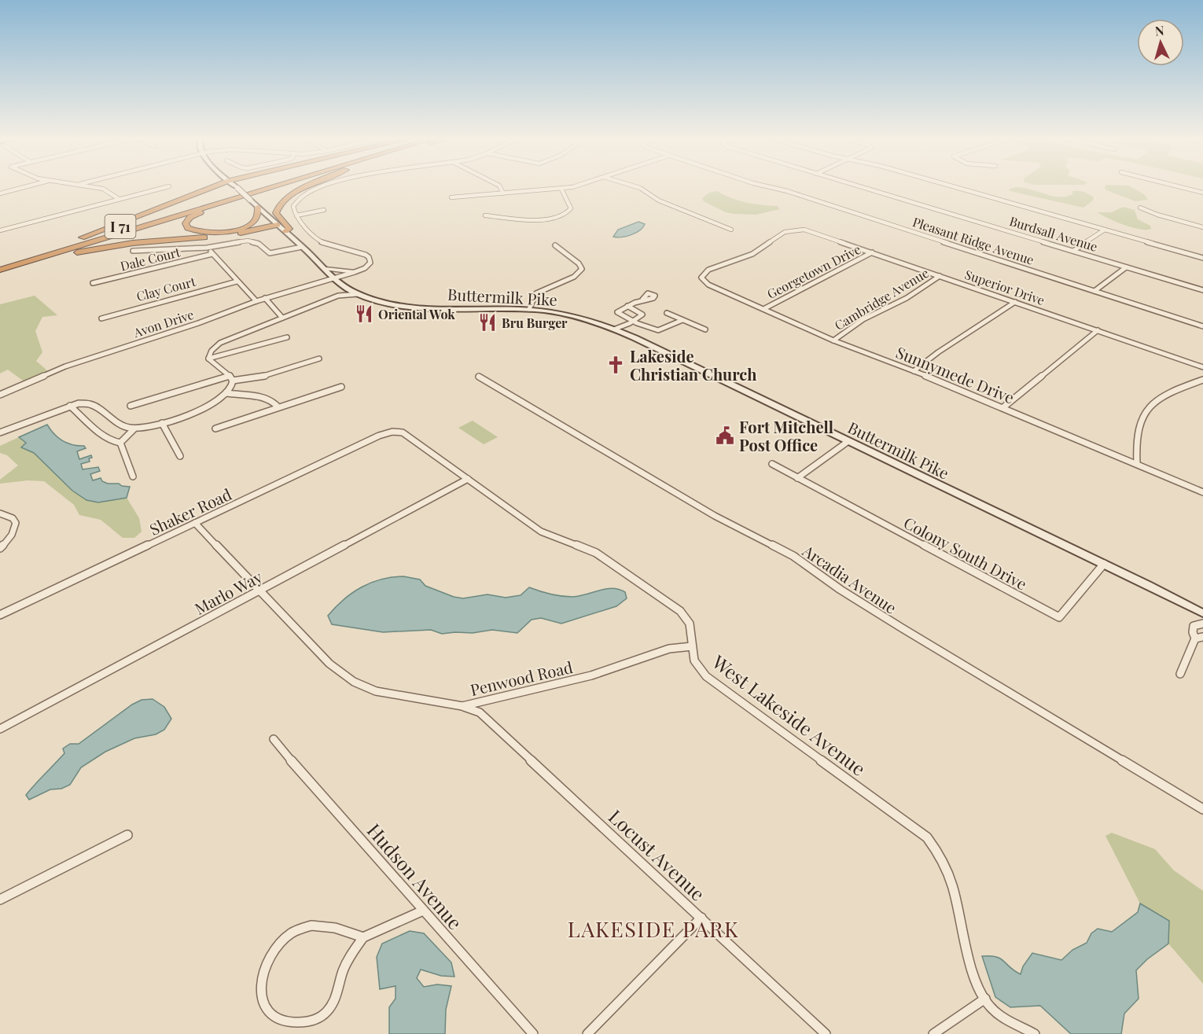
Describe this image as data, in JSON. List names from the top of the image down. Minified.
{"streets":{"highway":["I 71"],"main road":["Buttermilk Pike"],"street":["Burdsall Avenue","Pleasant Ridge Avenue","Dale Court","Georgetown Drive","Superior Drive","Clay Court","Cambridge Avenue","Avon Drive","Sunnymede Drive","Shaker Road","Colony South Drive","Arcadia Avenue","Marlo Way","Penwood Road","West Lakeside Avenue","Locust Avenue","Hudson Avenue"]},"crossings":[["Georgetown Drive","Superior Drive"],["Georgetown Drive","Sunnymede Drive"],["Superior Drive","Cambridge Avenue"],["Superior Drive","Sunnymede Drive"],["Buttermilk Pike","Avon Drive"],["Buttermilk Pike","Colony South Drive"],["Cambridge Avenue","Sunnymede Drive"],["Shaker Road","Penwood Road"],["Shaker Road","West Lakeside Avenue"],["Marlo Way","Penwood Road"],["Marlo Way","West Lakeside Avenue"],["Penwood Road","West Lakeside Avenue"],["Penwood Road","Locust Avenue"]],"districts":["LAKESIDE PARK"],"places":{"restaurant":["Oriental Wok","Bru Burger"],"church":["Lakeside Christian Church"],"public building":["Fort Mitchell Post Office"]},"north":"top"}
